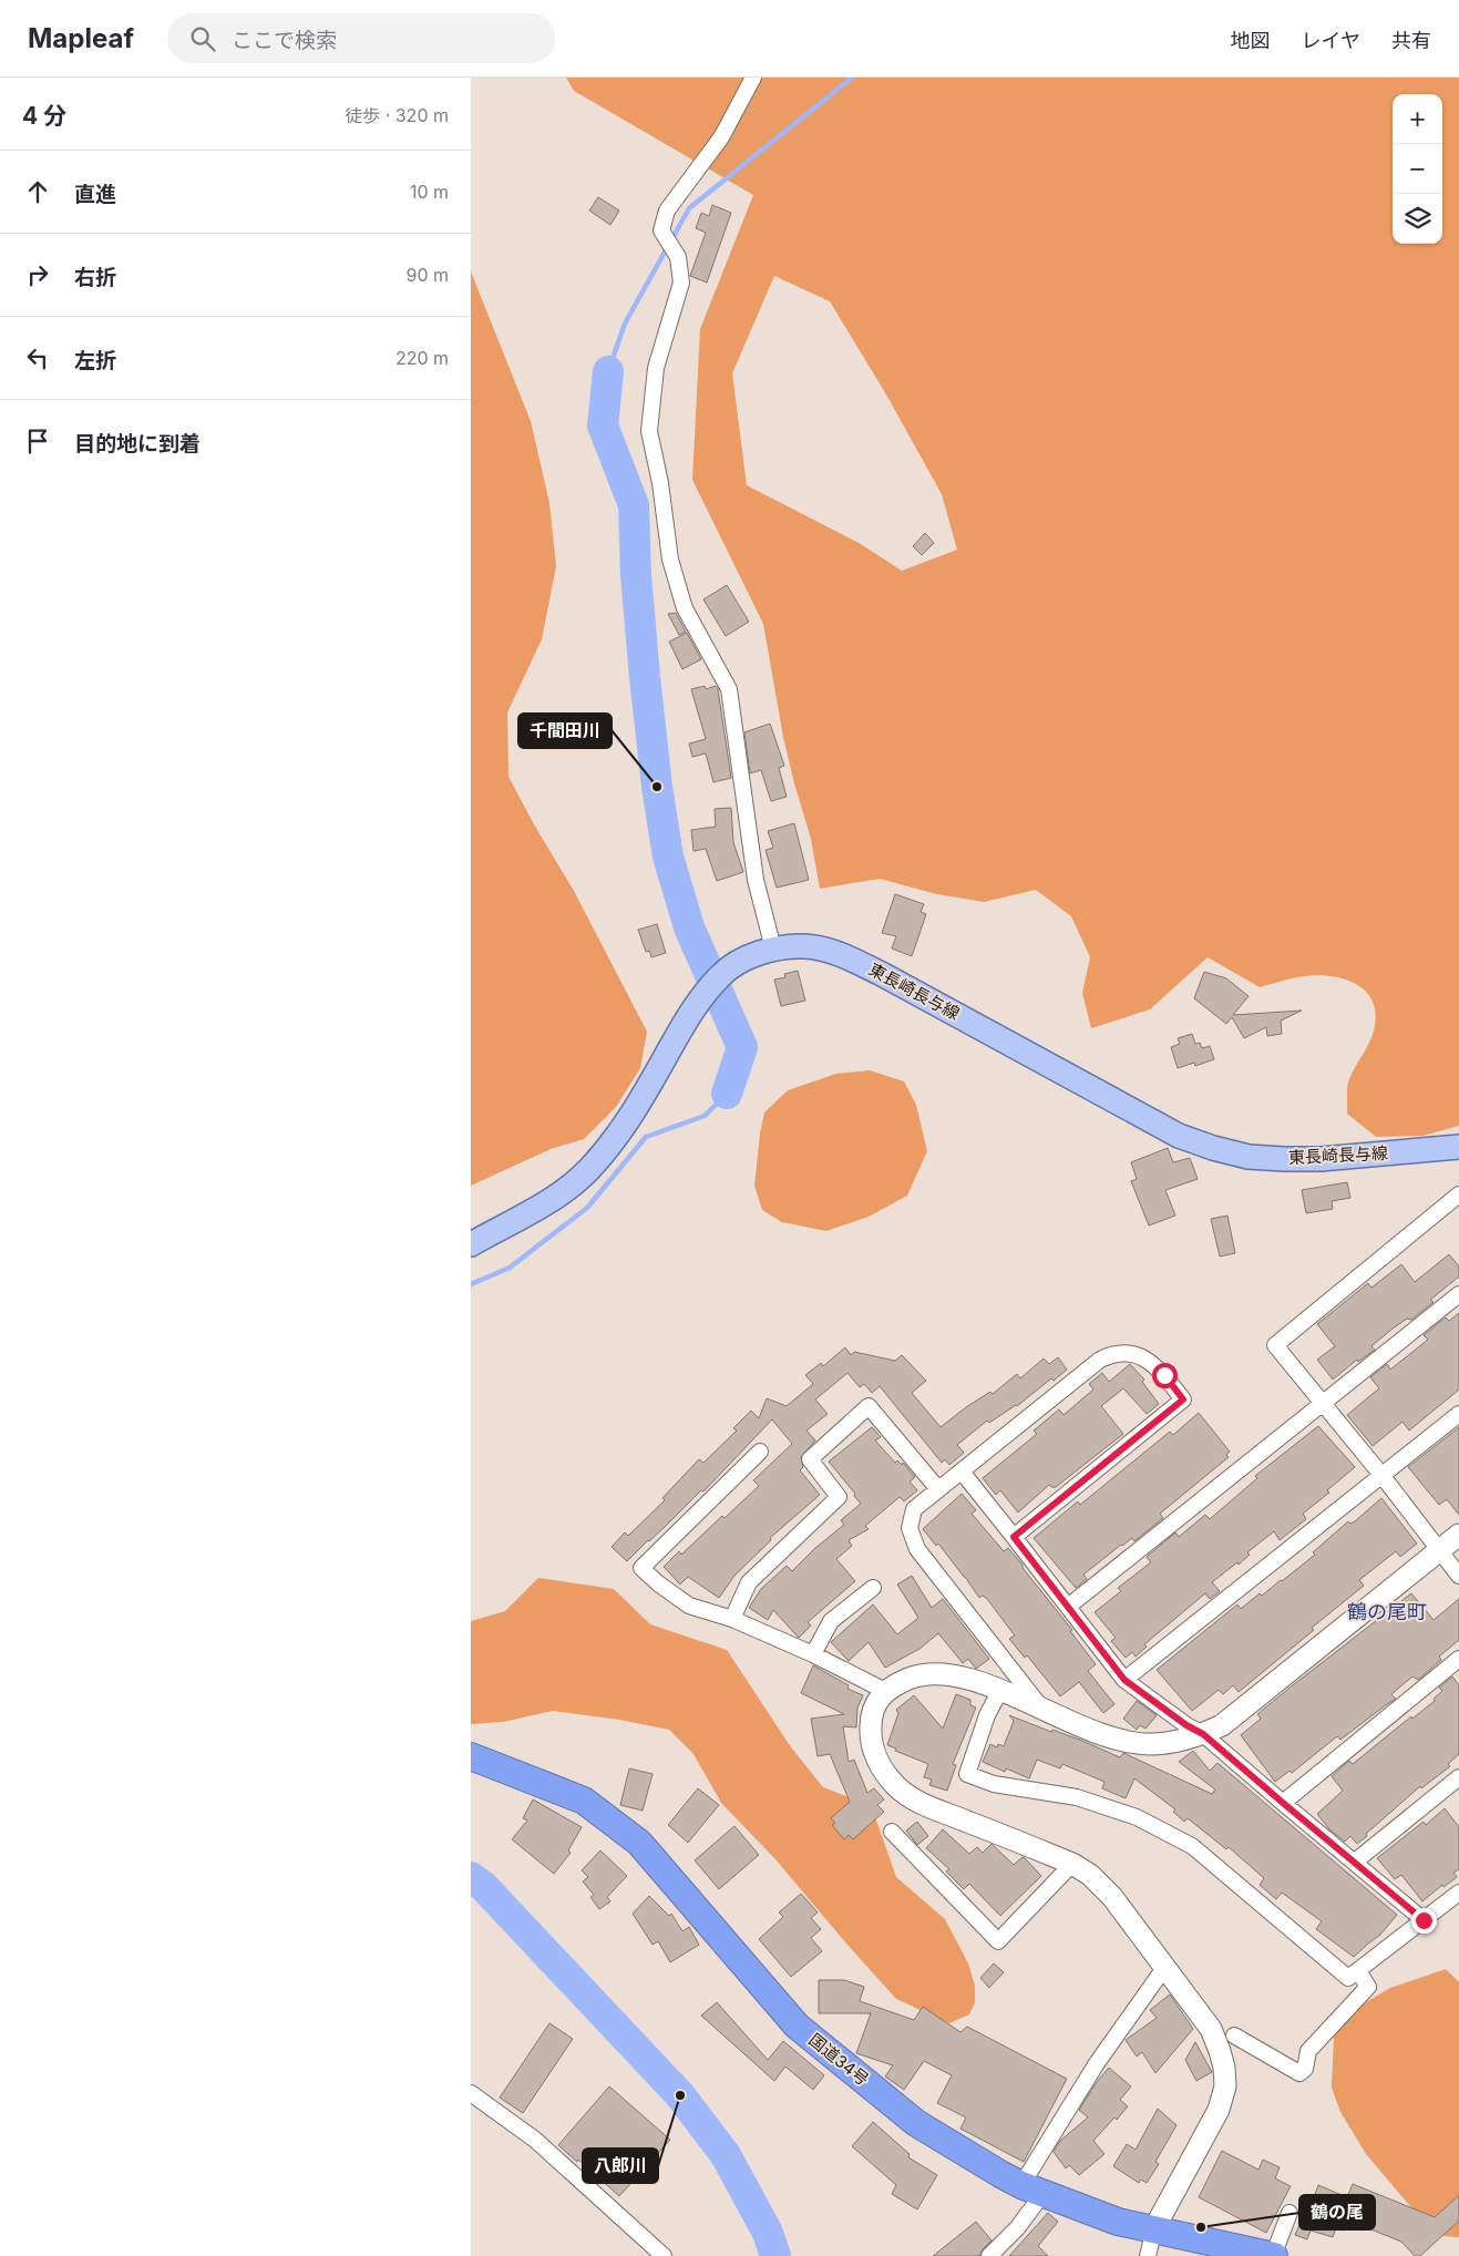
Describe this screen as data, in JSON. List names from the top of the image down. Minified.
{"streets":{"highway":["国道34号"],"main road":["東長崎長与線"]},"districts":["鶴の尾町"],"places":["千間田川","八郎川","鶴の尾"],"page":{"header":"Mapleaf","search":"ここで検索","nav":["地図","レイヤ","共有"],"heading":["4 分","徒歩 · 320 m"],"map_buttons":["+","−"],"list":[["直進","10 m"],["右折","90 m"],["左折","220 m"],"目的地に到着"]}}
